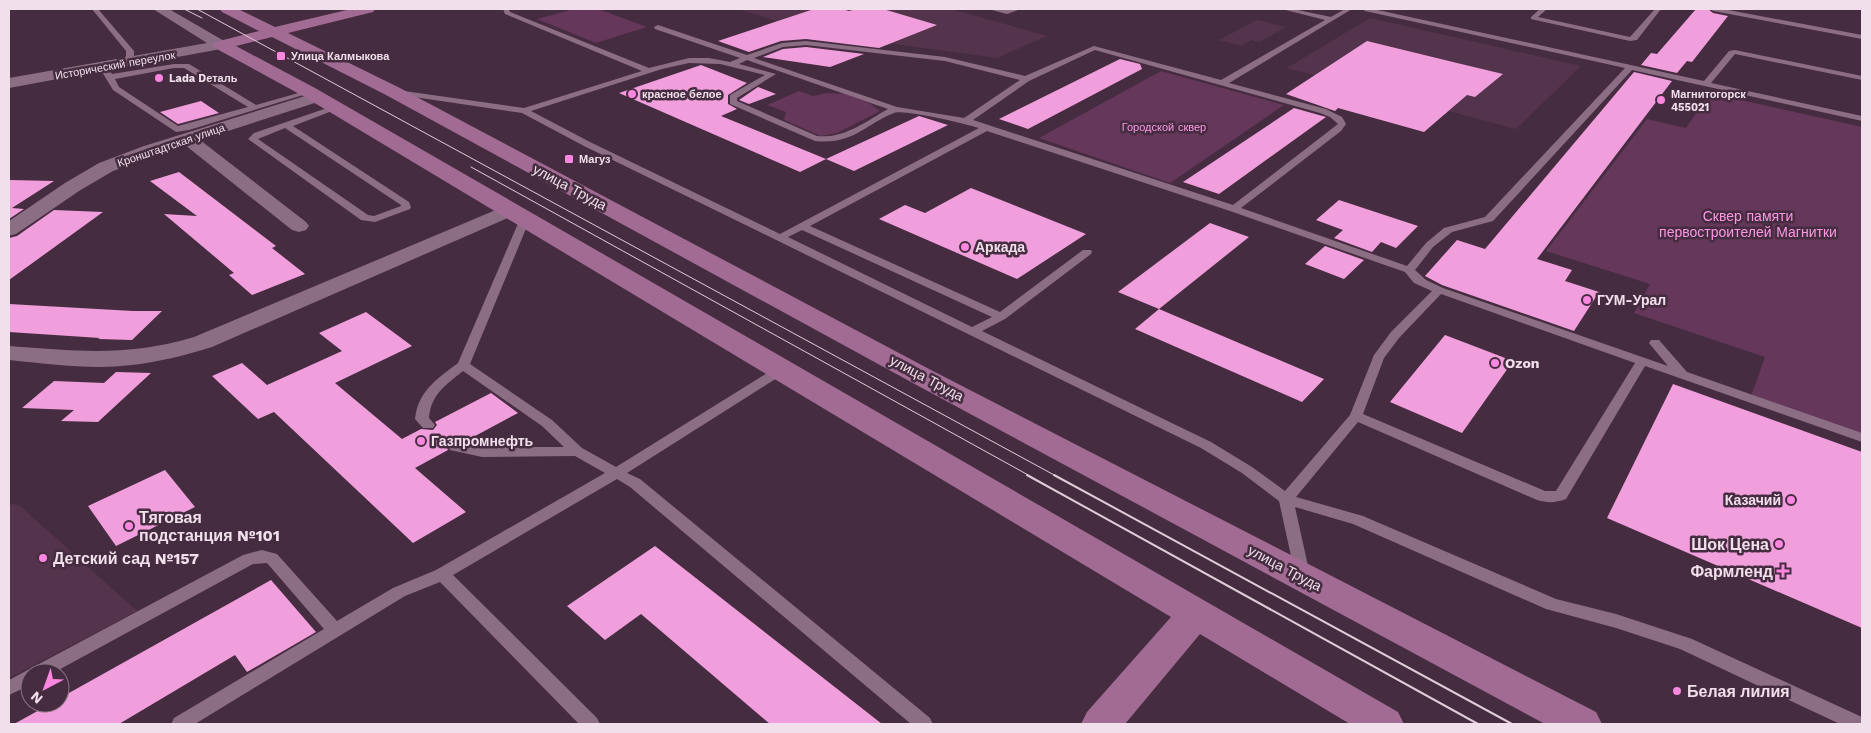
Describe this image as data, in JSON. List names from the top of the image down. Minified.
{"streets":{"main road":["улица Труда"],"street":["Исторический переулок","Кронштадтская улица"]},"parks":["Городской сквер","Сквер памяти первостроителей Магнитки"],"places":{"transit":["Улица Калмыкова","Магуз"],"other":["Lada Dеталь","красное белое","Магнитогорск 455021","Аркада","ГУМ-Урал","Ozon","Газпромнефть","Казачий","Тяговая подстанция №101","Шок Цена","Детский сад №157","Белая лилия"],"health":["Фармленд"]},"north":"bottom left"}
